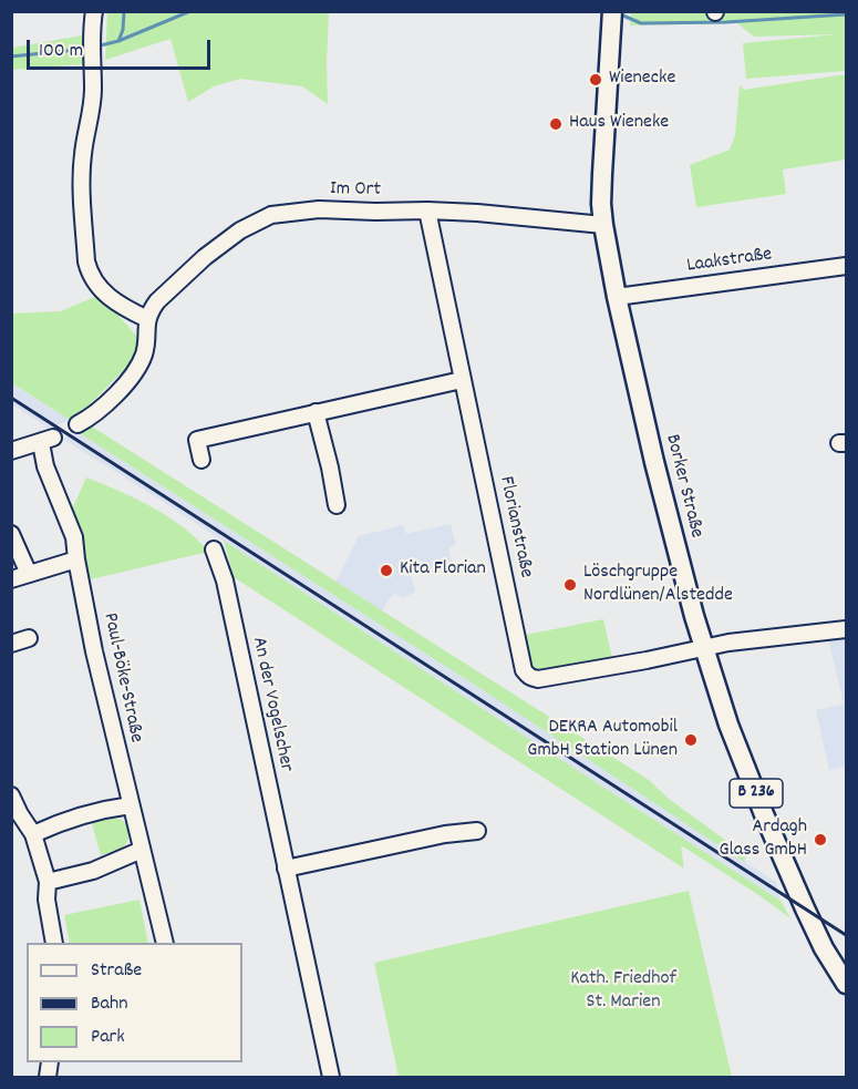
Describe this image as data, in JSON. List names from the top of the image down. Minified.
{"streets":{"main road":["Borker Straße","B 236"],"street":["Im Ort","Laakstraße","Florianstraße","Paul-Böke-Straße","An der Vogelscher"]},"crossings":[["Im Ort","Borker Straße"],["Im Ort","Florianstraße"],["Laakstraße","Borker Straße"],["Borker Straße","Florianstraße"]],"parks":["Kath. Friedhof St. Marien"],"places":["Wienecke","Haus Wieneke","Kita Florian","Löschgruppe Nordlünen/Alstedde","DEKRA Automobil GmbH Station Lünen","Ardagh Glass GmbH"],"legend":["Straße","Bahn","Park"],"scale_bar":"100 m"}
